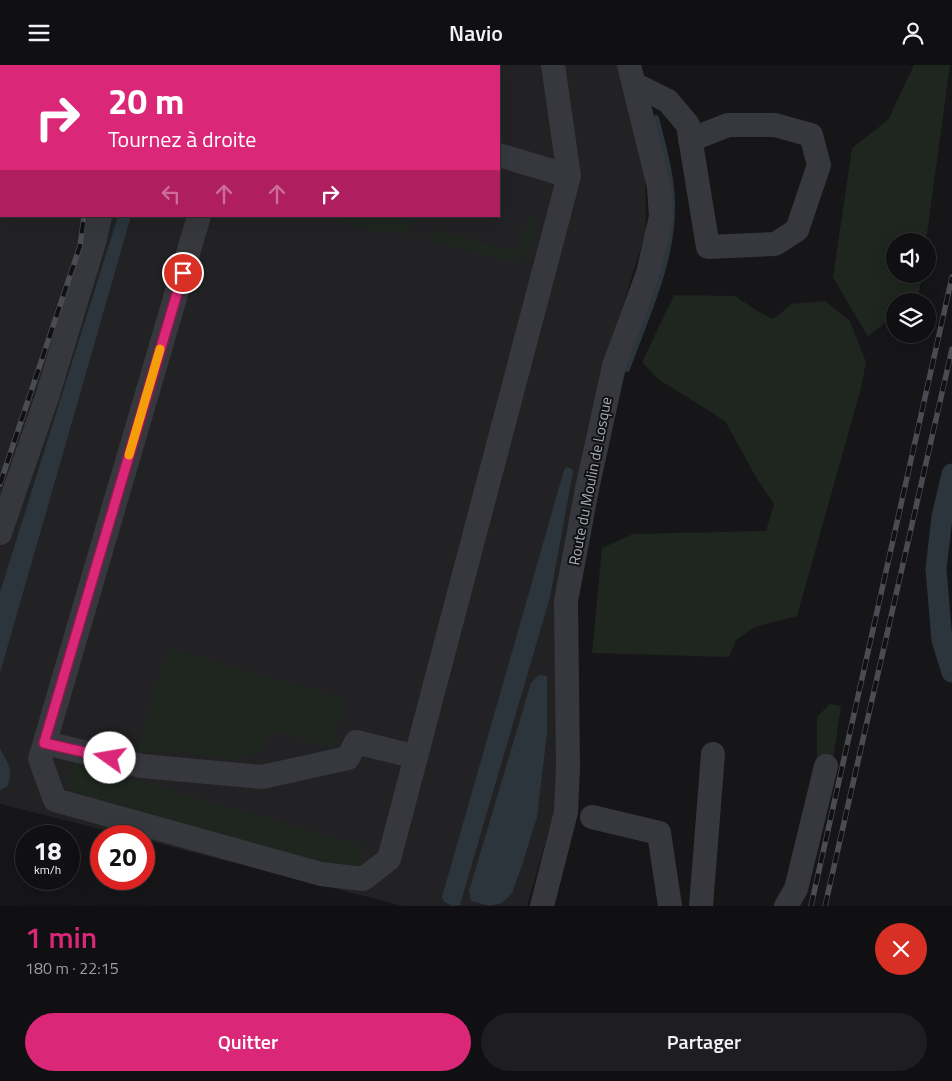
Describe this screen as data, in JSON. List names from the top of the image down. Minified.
{"streets":{"street":["Route du Moulin de Losque"]},"page":{"header":"Navio","turn":["20 m","Tournez à droite"],"speed":"18 km/h","limit":"20","heading":["1 min","180 m · 22:15"],"buttons":["Quitter","Partager"]}}
